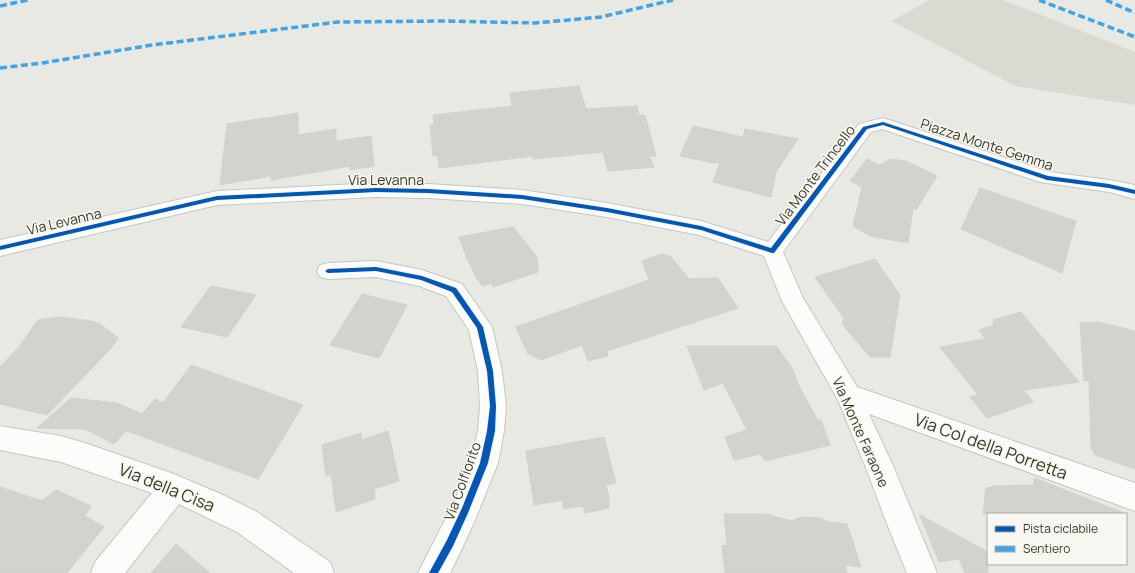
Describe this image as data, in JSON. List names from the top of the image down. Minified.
{"streets":{"street":["Piazza Monte Gemma","Via Monte Trincello","Via Levanna","Via Monte Faraone","Via Col della Porretta","Via Colfiorito","Via della Cisa"]},"crossings":[["Piazza Monte Gemma","Via Monte Trincello"],["Via Monte Trincello","Via Levanna"],["Via Monte Trincello","Via Monte Faraone"],["Via Levanna","Via Monte Faraone"],["Via Monte Faraone","Via Col della Porretta"]],"legend":["Pista ciclabile","Sentiero"]}
